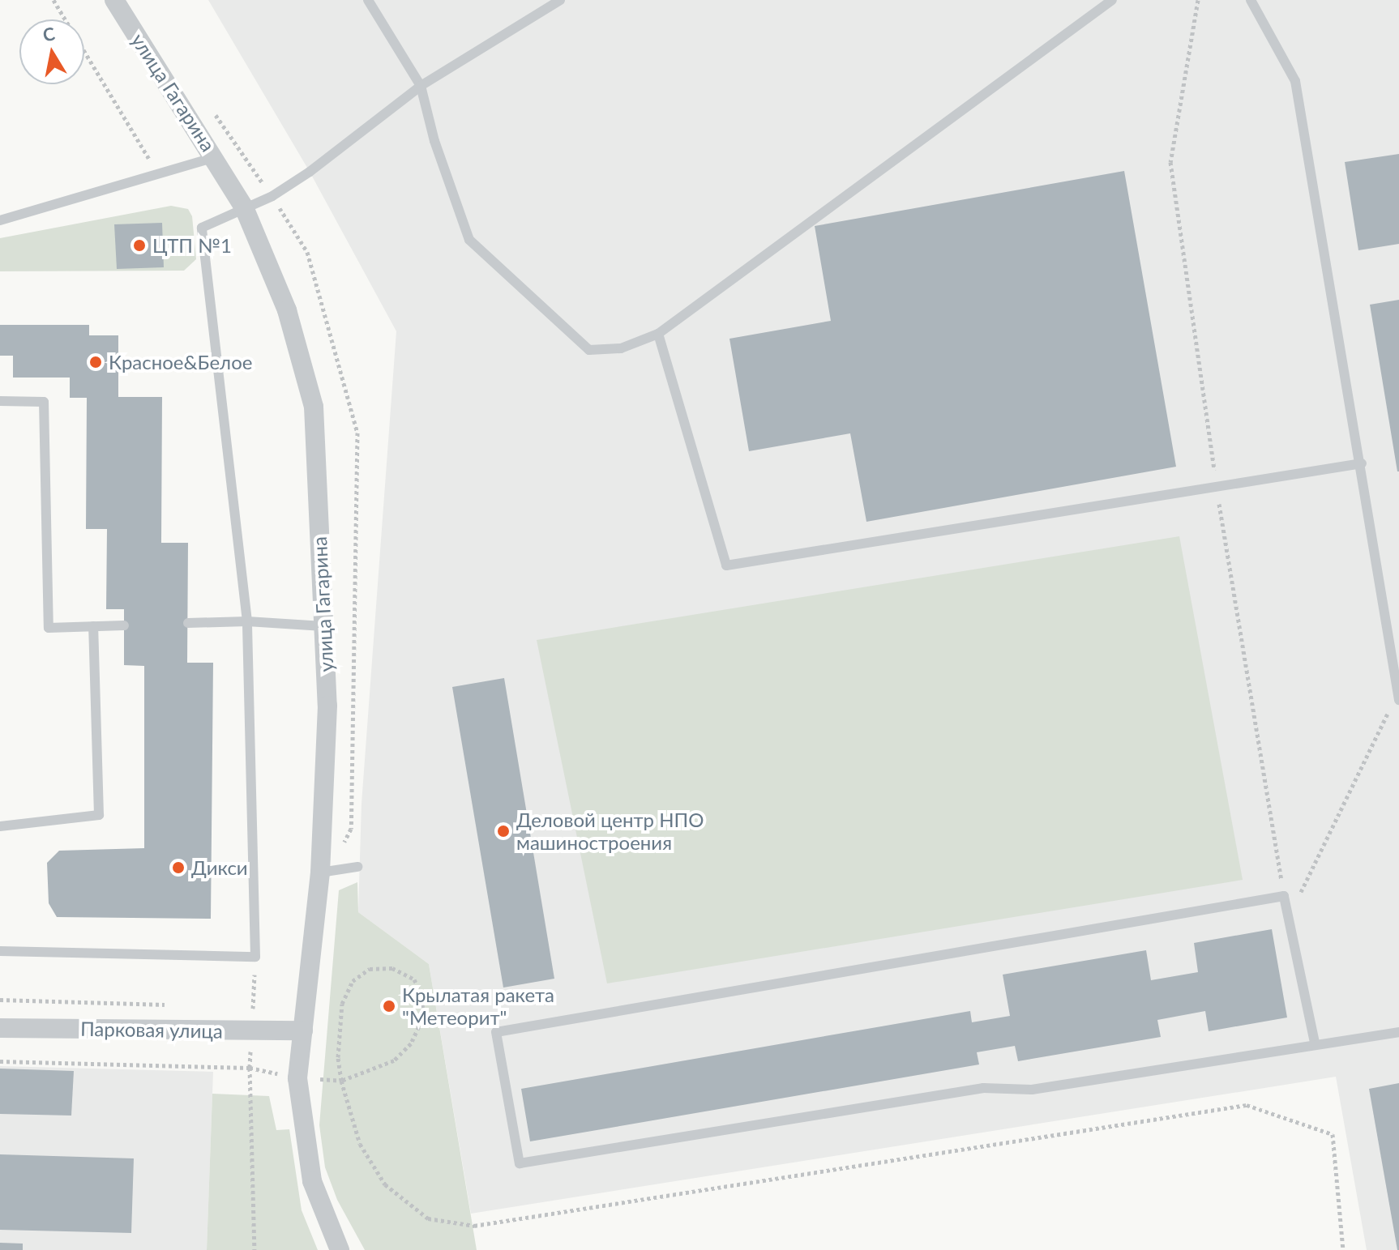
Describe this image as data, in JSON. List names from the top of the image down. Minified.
{"streets":{"street":["улица Гагарина","Парковая улица"]},"crossings":[["улица Гагарина","Парковая улица"]],"places":["ЦТП №1","Красное&Белое","Деловой центр НПО машиностроения","Дикси","Крылатая ракета \"Метеорит\""],"north":"top"}
